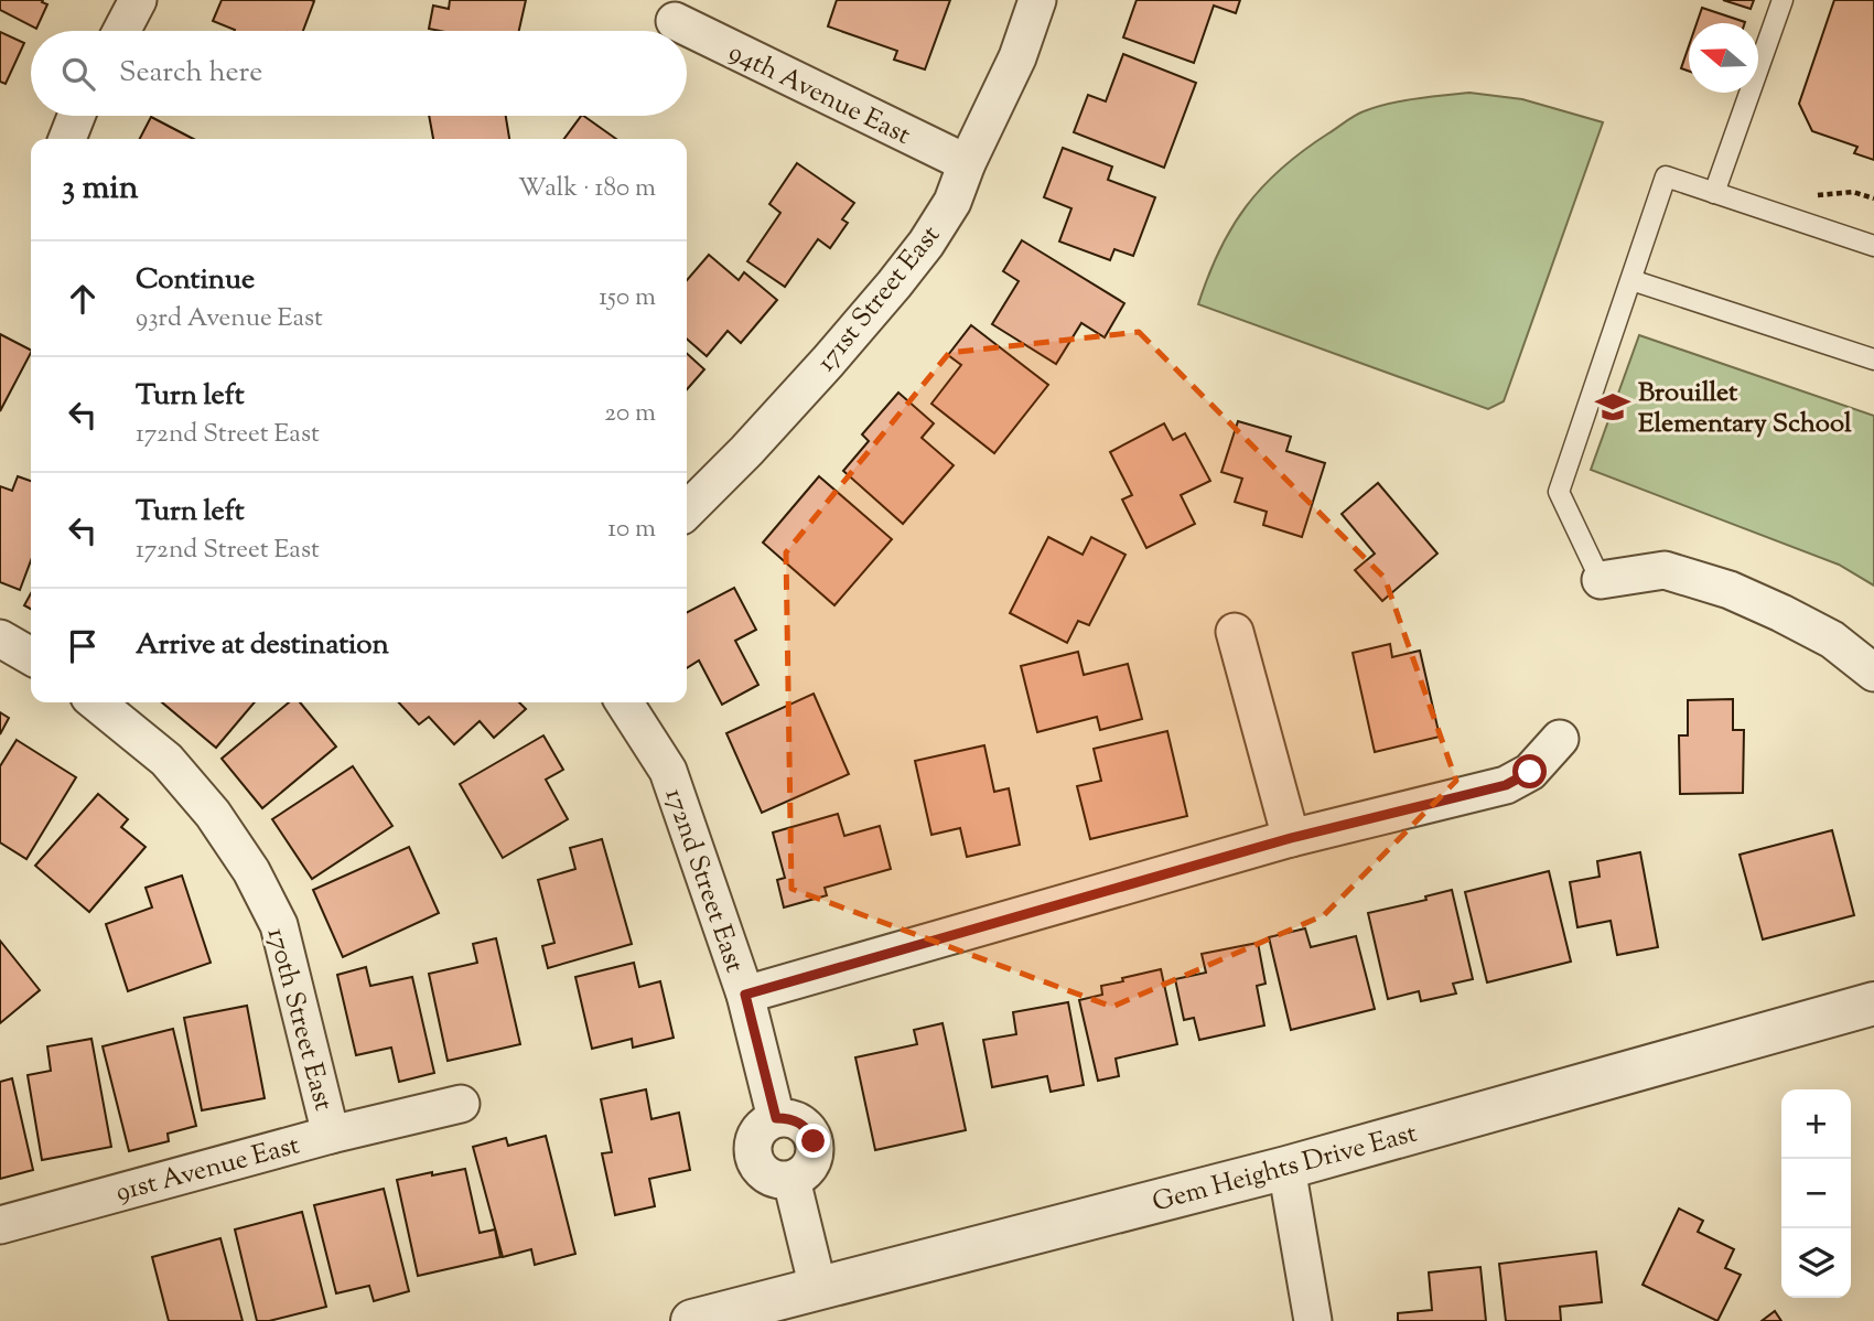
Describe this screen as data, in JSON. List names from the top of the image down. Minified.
{"streets":{"street":["94th Avenue East","171st Street East","172nd Street East","170th Street East","Gem Heights Drive East","91st Avenue East"]},"crossings":[["94th Avenue East","171st Street East"],["172nd Street East","Gem Heights Drive East"],["170th Street East","91st Avenue East"]],"places":{"school or university":["Brouillet Elementary School"]},"north":"left","page":{"search":"Search here","heading":["3 min","Walk · 180 m"],"list":[["Continue","93rd Avenue East","150 m"],["Turn left","172nd Street East","20 m"],["Turn left","172nd Street East","10 m"],"Arrive at destination"],"map_buttons":["+","−"]}}
